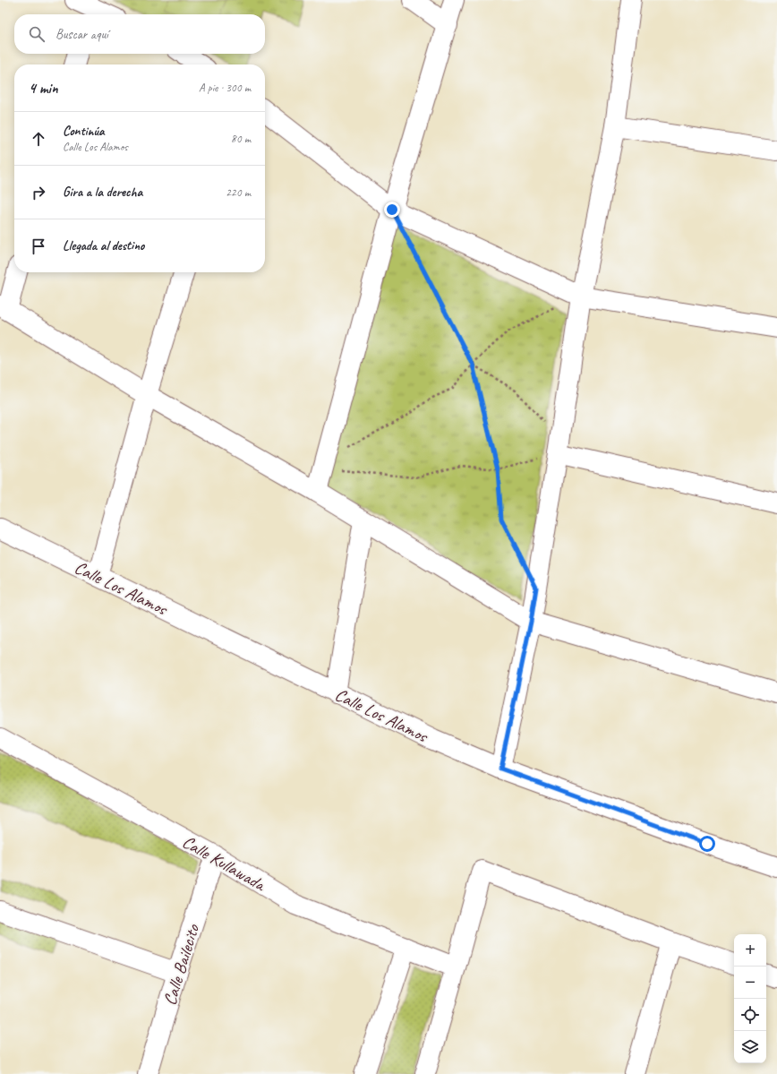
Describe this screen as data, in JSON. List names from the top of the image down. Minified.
{"streets":{"street":["Calle Los Alamos","Calle Kullawada","Calle Bailecito"]},"crossings":[["Calle Kullawada","Calle Bailecito"]],"page":{"search":"Buscar aquí","heading":["4 min","A pie · 300 m"],"list":[["Continúa","Calle Los Alamos","80 m"],["Gira a la derecha","220 m"],"Llegada al destino"],"map_buttons":["+","−"]}}
